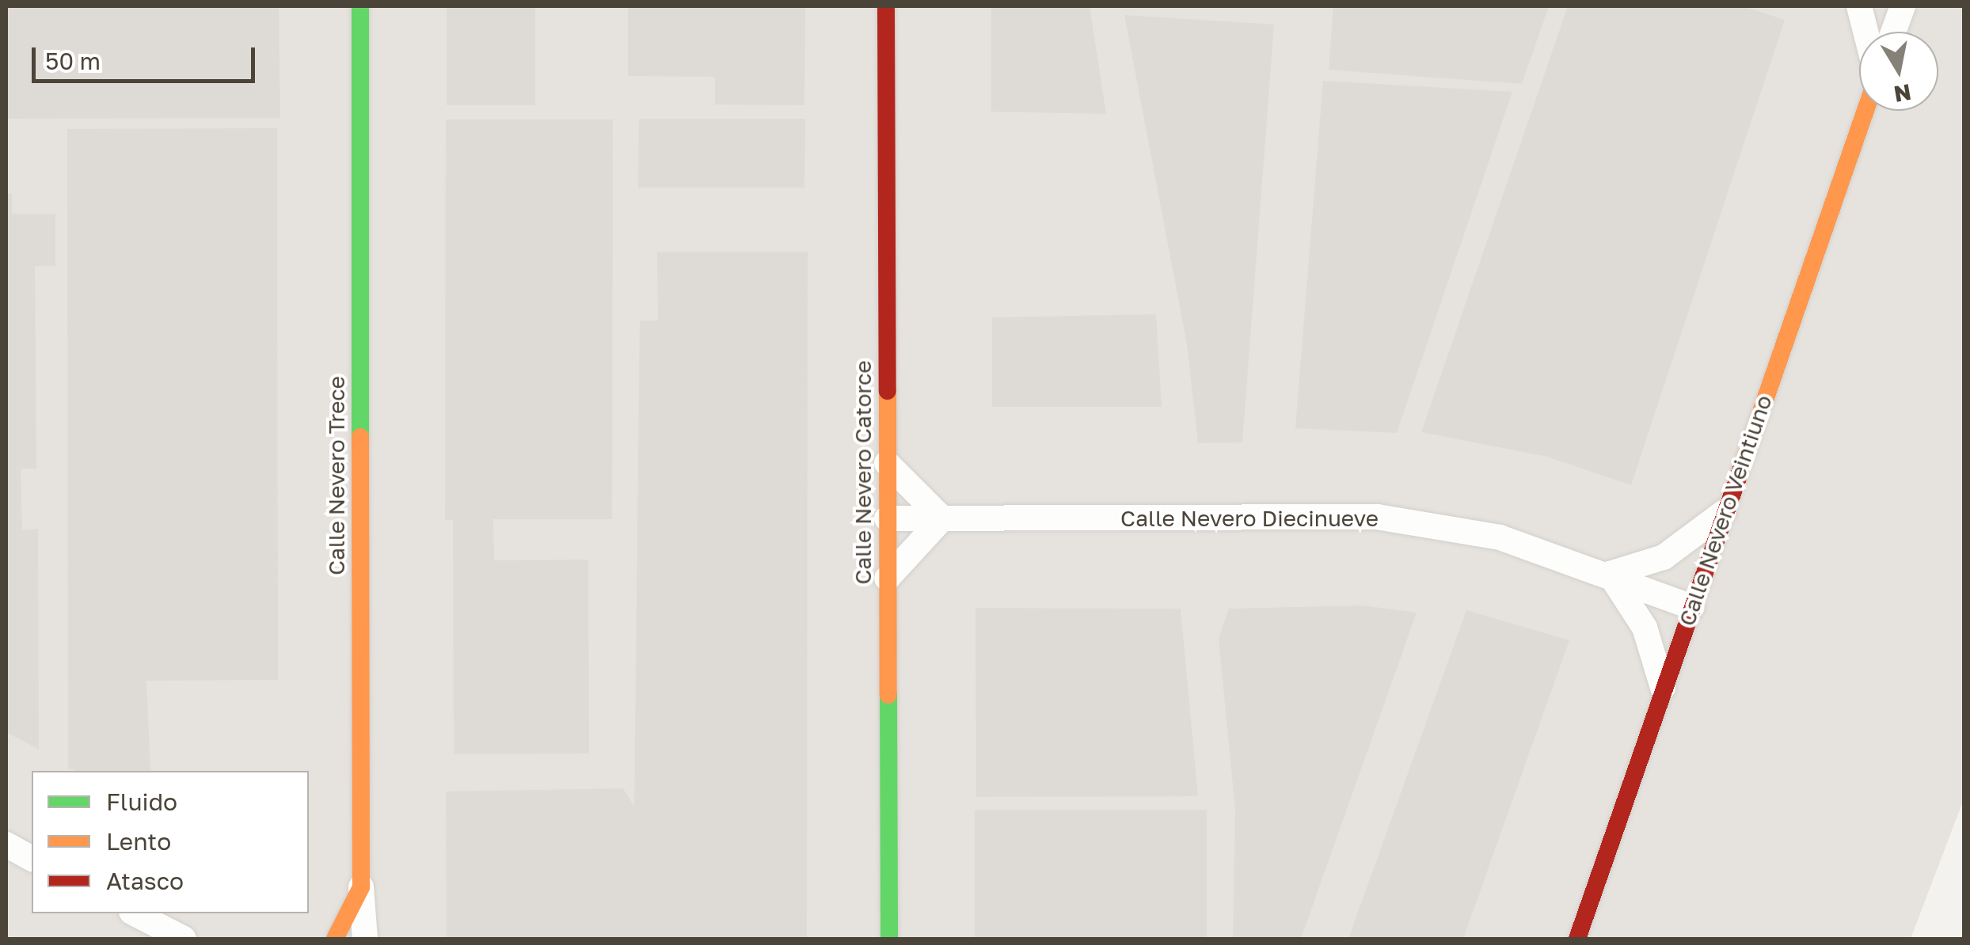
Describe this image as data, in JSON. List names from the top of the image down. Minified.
{"streets":{"street":["Calle Nevero Catorce","Calle Nevero Trece","Calle Nevero Veintiuno","Calle Nevero Diecinueve"]},"crossings":[["Calle Nevero Catorce","Calle Nevero Diecinueve"],["Calle Nevero Veintiuno","Calle Nevero Diecinueve"]],"legend":["Fluido","Lento","Atasco"],"scale_bar":"50 m","north":"bottom"}
